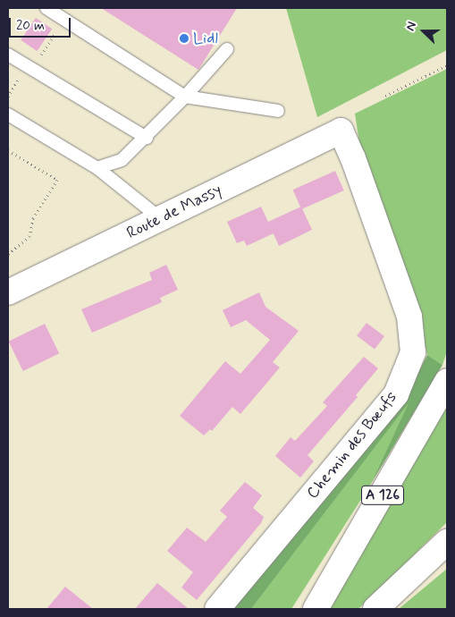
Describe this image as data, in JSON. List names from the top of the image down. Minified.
{"streets":{"main road":["Route de Massy","Chemin des Bœufs","A 126"]},"crossings":[["Route de Massy","Chemin des Bœufs"]],"places":["Lidl"],"scale_bar":"20 m","north":"left"}
